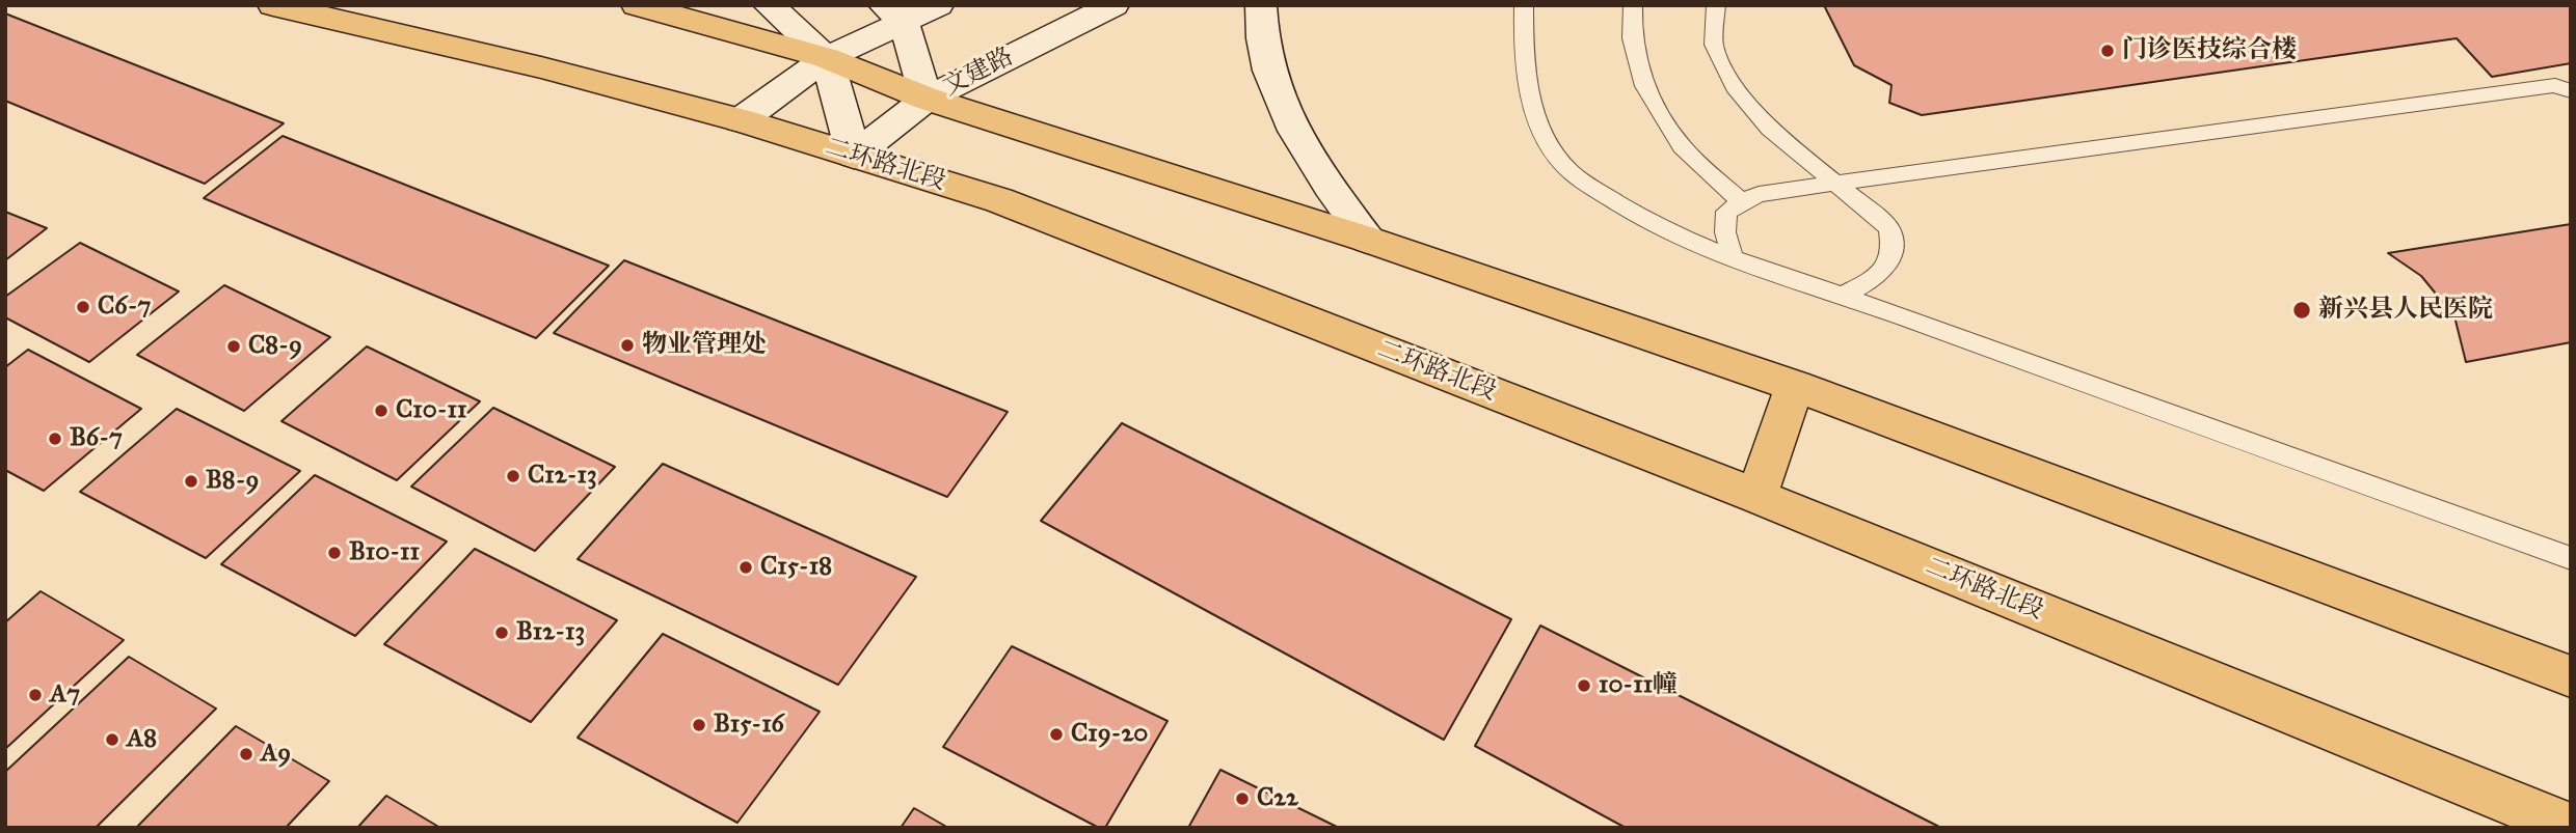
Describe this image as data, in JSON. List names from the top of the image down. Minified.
{"streets":{"main road":["文建路","二环路北段"]},"crossings":[["文建路","二环路北段"]],"places":["门诊医技综合楼","C6-7","新兴县人民医院","物业管理处","C8-9","C10-11","B6-7","C12-13","B8-9","B10-11","C15-18","B12-13","10-11幢","A7","B15-16","C19-20","A8","A9","C22"]}
